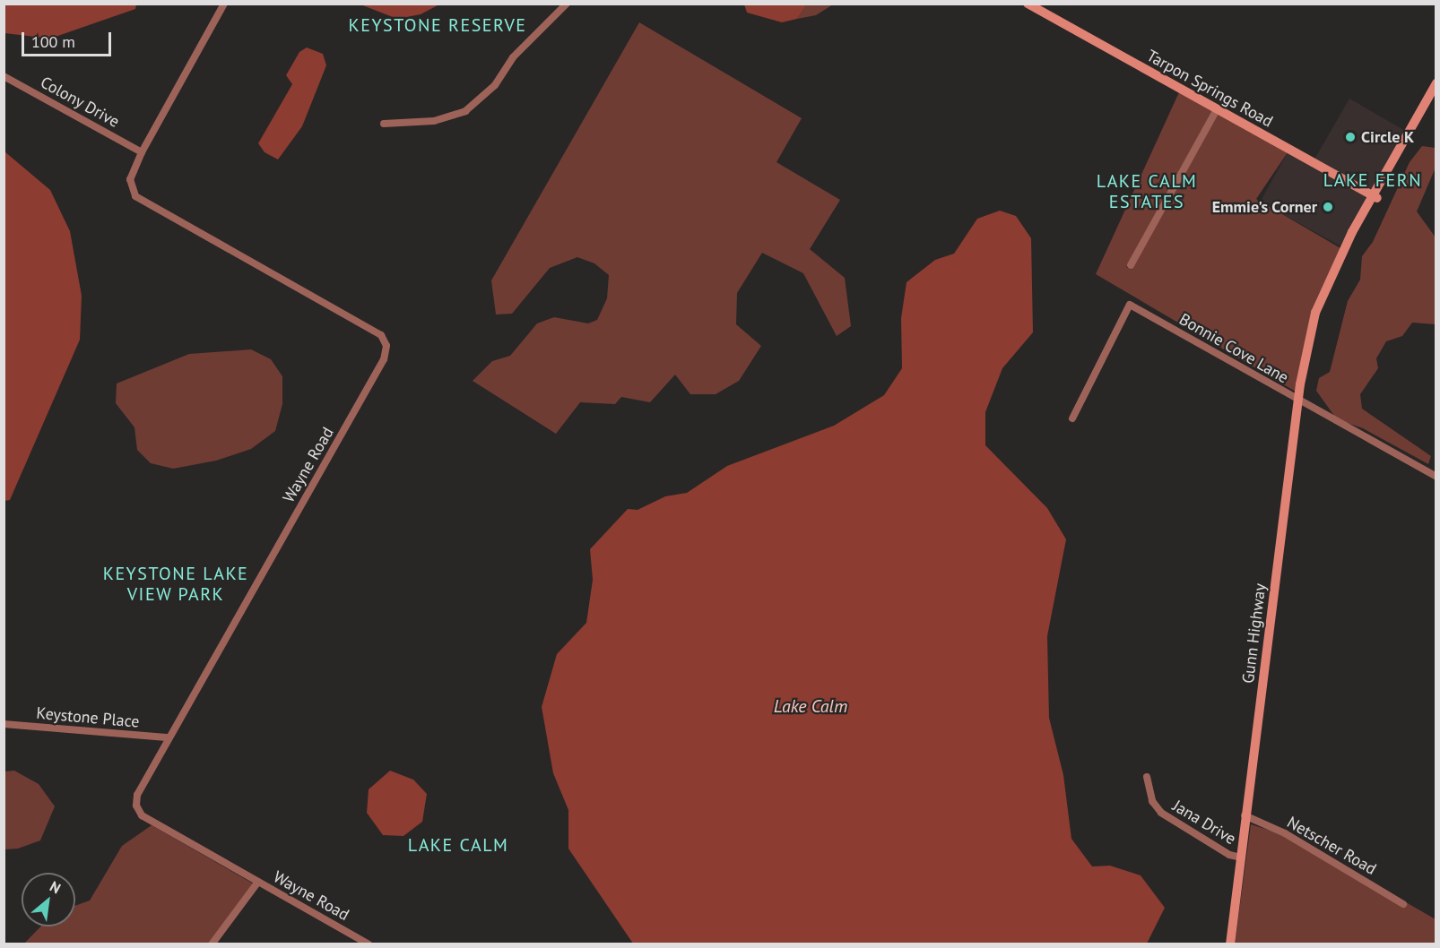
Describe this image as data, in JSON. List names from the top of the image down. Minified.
{"streets":{"main road":["Tarpon Springs Road","Gunn Highway"],"street":["Colony Drive","Bonnie Cove Lane","Wayne Road","Keystone Place","Jana Drive","Netscher Road"]},"crossings":[["Tarpon Springs Road","Gunn Highway"],["Colony Drive","Wayne Road"],["Bonnie Cove Lane","Gunn Highway"],["Wayne Road","Keystone Place"],["Gunn Highway","Jana Drive"],["Gunn Highway","Netscher Road"]],"districts":["KEYSTONE RESERVE","LAKE FERN","LAKE CALM ESTATES","KEYSTONE LAKE VIEW PARK","LAKE CALM"],"water":["Lake Calm"],"places":["Circle K","Emmie's Corner"],"scale_bar":"100 m","north":"top right"}
